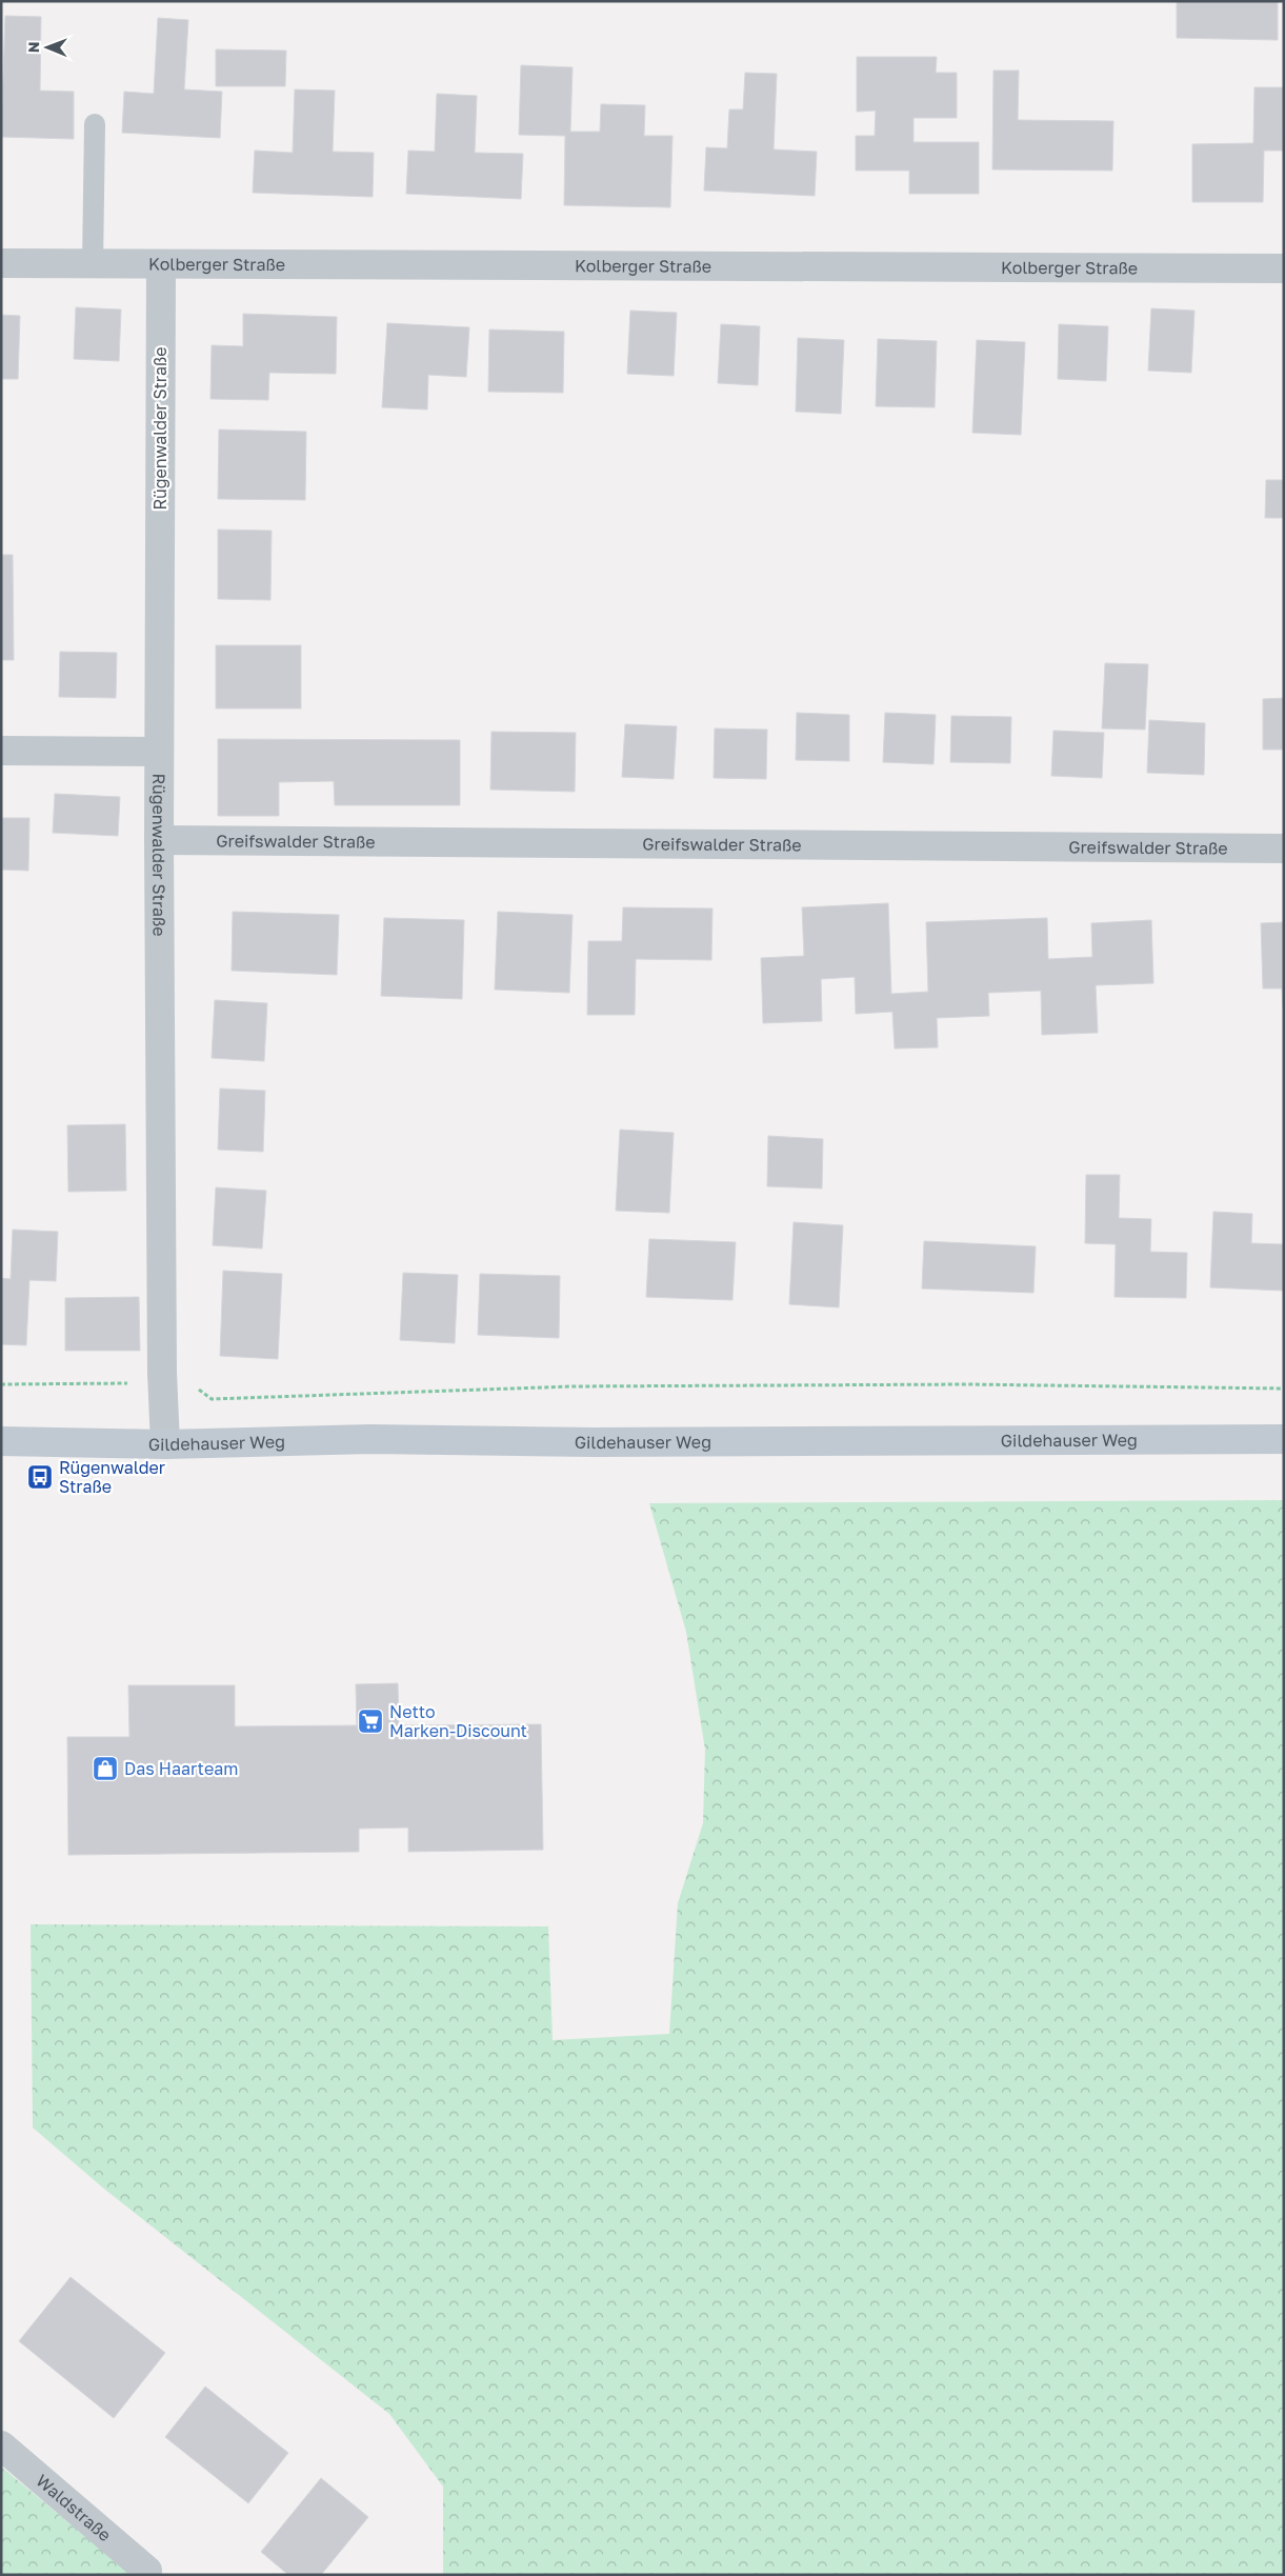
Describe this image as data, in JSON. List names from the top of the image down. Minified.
{"streets":{"street":["Kolberger Straße","Rügenwalder Straße","Greifswalder Straße","Gildehauser Weg","Waldstraße"]},"crossings":[["Kolberger Straße","Rügenwalder Straße"],["Rügenwalder Straße","Greifswalder Straße"],["Rügenwalder Straße","Gildehauser Weg"]],"places":{"bus stop":["Rügenwalder Straße"],"supermarket":["Netto Marken-Discount"],"shop":["Das Haarteam"]},"north":"left"}
